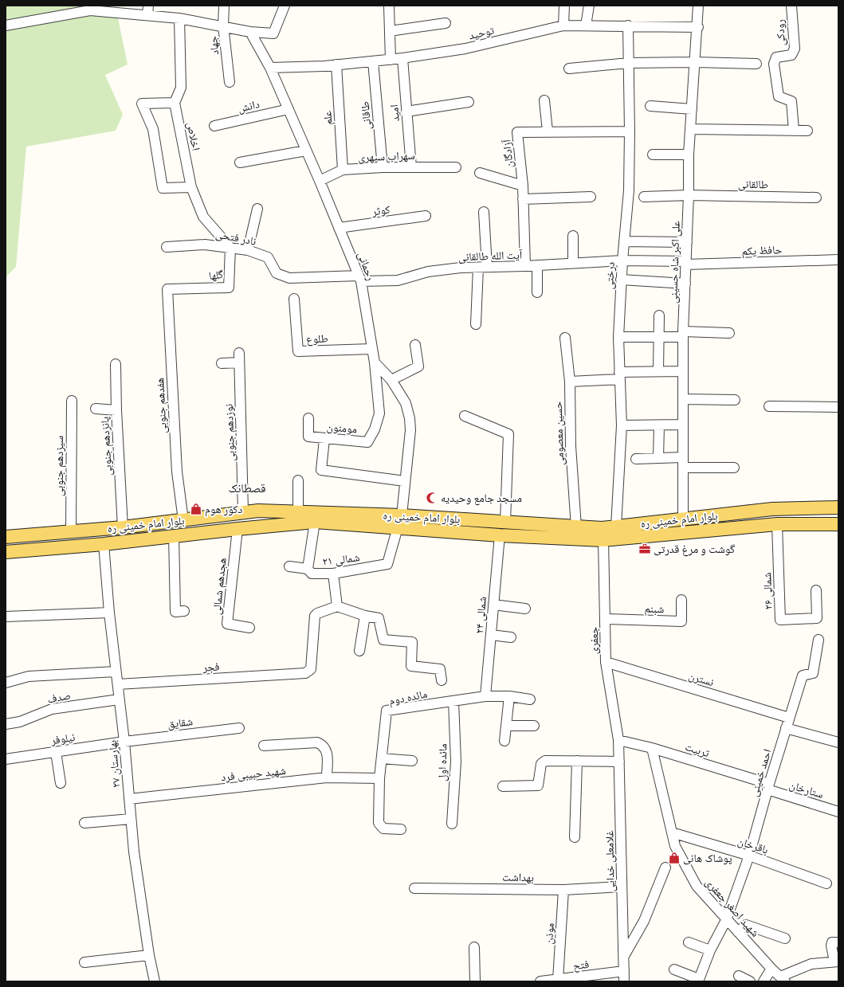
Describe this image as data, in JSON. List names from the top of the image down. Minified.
{"streets":{"main road":["بلوار امام خمینی ره"],"street":["توحید","رودکی","جهاد","دانش","امید","طاقانی","علم","اخلاص","آزادگان","سهراب سپهری","طالقانی","کوثر","نادر فتحی","حافظ یکم","آیت الله طالقانی","علی اکبر شاه حسینی","رحمانی","گلها","درختی","طلوع","هفدهم جنوبی","مومنون","نوزدهم جنوبی","حسین معصومی","پانزدهم جنوبی","سیزدهم جنوبی","۲۱ شمالی","هجدهم شمالی","۲۶ شمالی","شبنم","۲۴ شمالی","جعفری","فجر","نسترن","صدف","مائده دوم","شقایق","نیلوفر","تربیت","مائده اول","بهارستان ۲۷","احمد خمینی","شهید حبیبی فرد","ستارخان","باقرخان","غلامعلی خدایی","بهداشت","شهید اصغر جعفری","موذن","فتح"]},"crossings":[["توحید","امید"],["توحید","طاقانی"],["توحید","علم"],["توحید","علی اکبر شاه حسینی"],["توحید","رحمانی"],["توحید","درختی"],["دانش","رحمانی"],["امید","سهراب سپهری"],["طاقانی","سهراب سپهری"],["علم","سهراب سپهری"],["اخلاص","نادر فتحی"],["اخلاص","گلها"],["آزادگان","آیت الله طالقانی"],["آزادگان","درختی"],["سهراب سپهری","رحمانی"],["طالقانی","علی اکبر شاه حسینی"],["کوثر","رحمانی"],["نادر فتحی","آیت الله طالقانی"],["نادر فتحی","رحمانی"],["نادر فتحی","گلها"],["حافظ یکم","آیت الله طالقانی"],["حافظ یکم","علی اکبر شاه حسینی"],["حافظ یکم","درختی"],["آیت الله طالقانی","رحمانی"],["آیت الله طالقانی","درختی"],["علی اکبر شاه حسینی","بلوار امام خمینی ره"],["رحمانی","طلوع"],["رحمانی","مومنون"],["گلها","هفدهم جنوبی"],["درختی","بلوار امام خمینی ره"],["هفدهم جنوبی","بلوار امام خمینی ره"],["نوزدهم جنوبی","بلوار امام خمینی ره"],["حسین معصومی","بلوار امام خمینی ره"],["پانزدهم جنوبی","بلوار امام خمینی ره"],["سیزدهم جنوبی","بلوار امام خمینی ره"],["بلوار امام خمینی ره","۲۱ شمالی"],["بلوار امام خمینی ره","هجدهم شمالی"],["بلوار امام خمینی ره","۲۶ شمالی"],["بلوار امام خمینی ره","۲۴ شمالی"],["بلوار امام خمینی ره","جعفری"],["بلوار امام خمینی ره","بهارستان ۲۷"],["شبنم","جعفری"],["۲۴ شمالی","مائده دوم"],["جعفری","نسترن"],["جعفری","تربیت"],["جعفری","غلامعلی خدایی"],["فجر","بهارستان ۲۷"],["نسترن","احمد خمینی"],["صدف","بهارستان ۲۷"],["مائده دوم","مائده اول"],["مائده دوم","شهید حبیبی فرد"],["شقایق","نیلوفر"],["شقایق","بهارستان ۲۷"],["نیلوفر","بهارستان ۲۷"],["تربیت","احمد خمینی"],["تربیت","ستارخان"],["تربیت","غلامعلی خدایی"],["تربیت","شهید اصغر جعفری"],["بهارستان ۲۷","شهید حبیبی فرد"],["احمد خمینی","ستارخان"],["احمد خمینی","باقرخان"],["احمد خمینی","شهید اصغر جعفری"],["باقرخان","شهید اصغر جعفری"],["غلامعلی خدایی","بهداشت"],["غلامعلی خدایی","فتح"],["بهداشت","موذن"],["موذن","فتح"]],"districts":["قصطانک"],"places":{"mosque":["مسجد جامع وحیدیه"],"shop":["دکور هوم","پوشاک هانی"],"office":["گوشت و مرغ قدرتی"]}}
